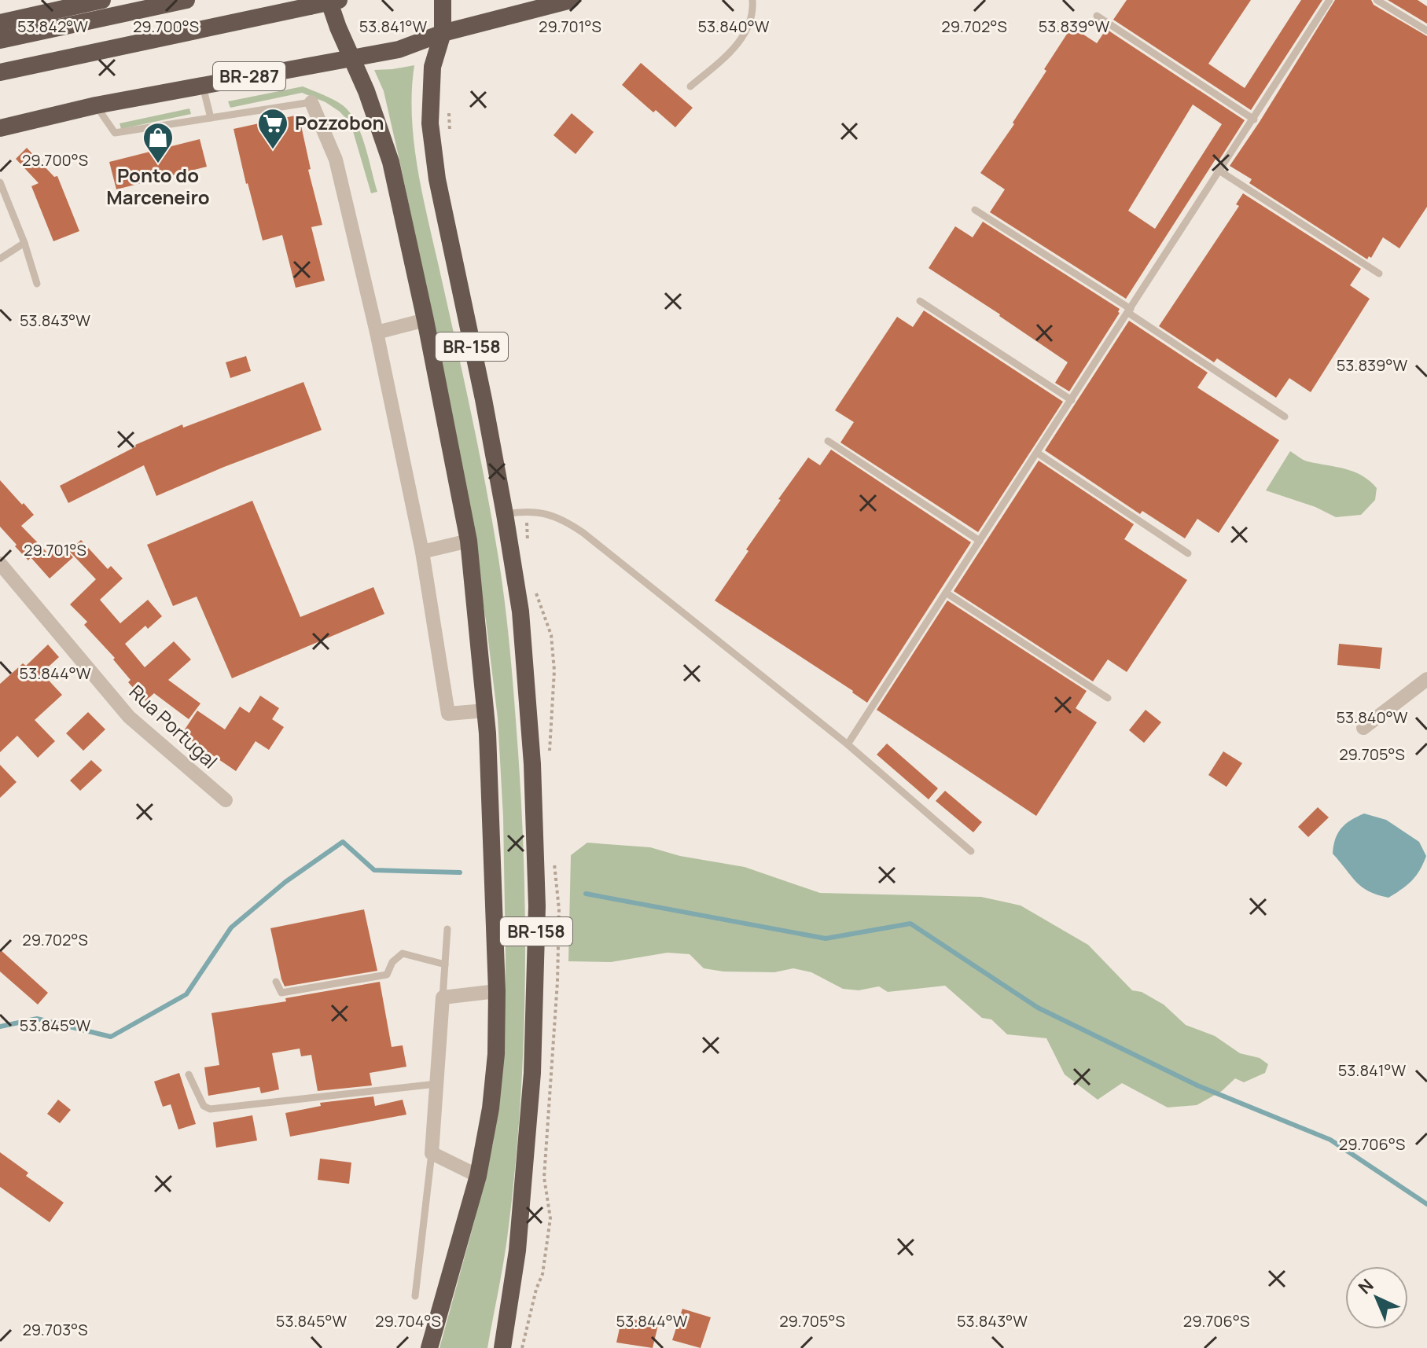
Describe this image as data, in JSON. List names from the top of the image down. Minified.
{"streets":{"highway":["BR-287","BR-158"],"street":["Rua Portugal"]},"crossings":[["BR-287","BR-158"]],"places":{"supermarket":["Pozzobon"],"shop":["Ponto do Marceneiro"]},"north":"top left","coordinates":["29.700°S","29.701°S","29.702°S","53.841°W","53.840°W","53.842°W","53.839°W","53.843°W","53.844°W","29.705°S","53.845°W","29.706°S","29.704°S","29.703°S"]}
